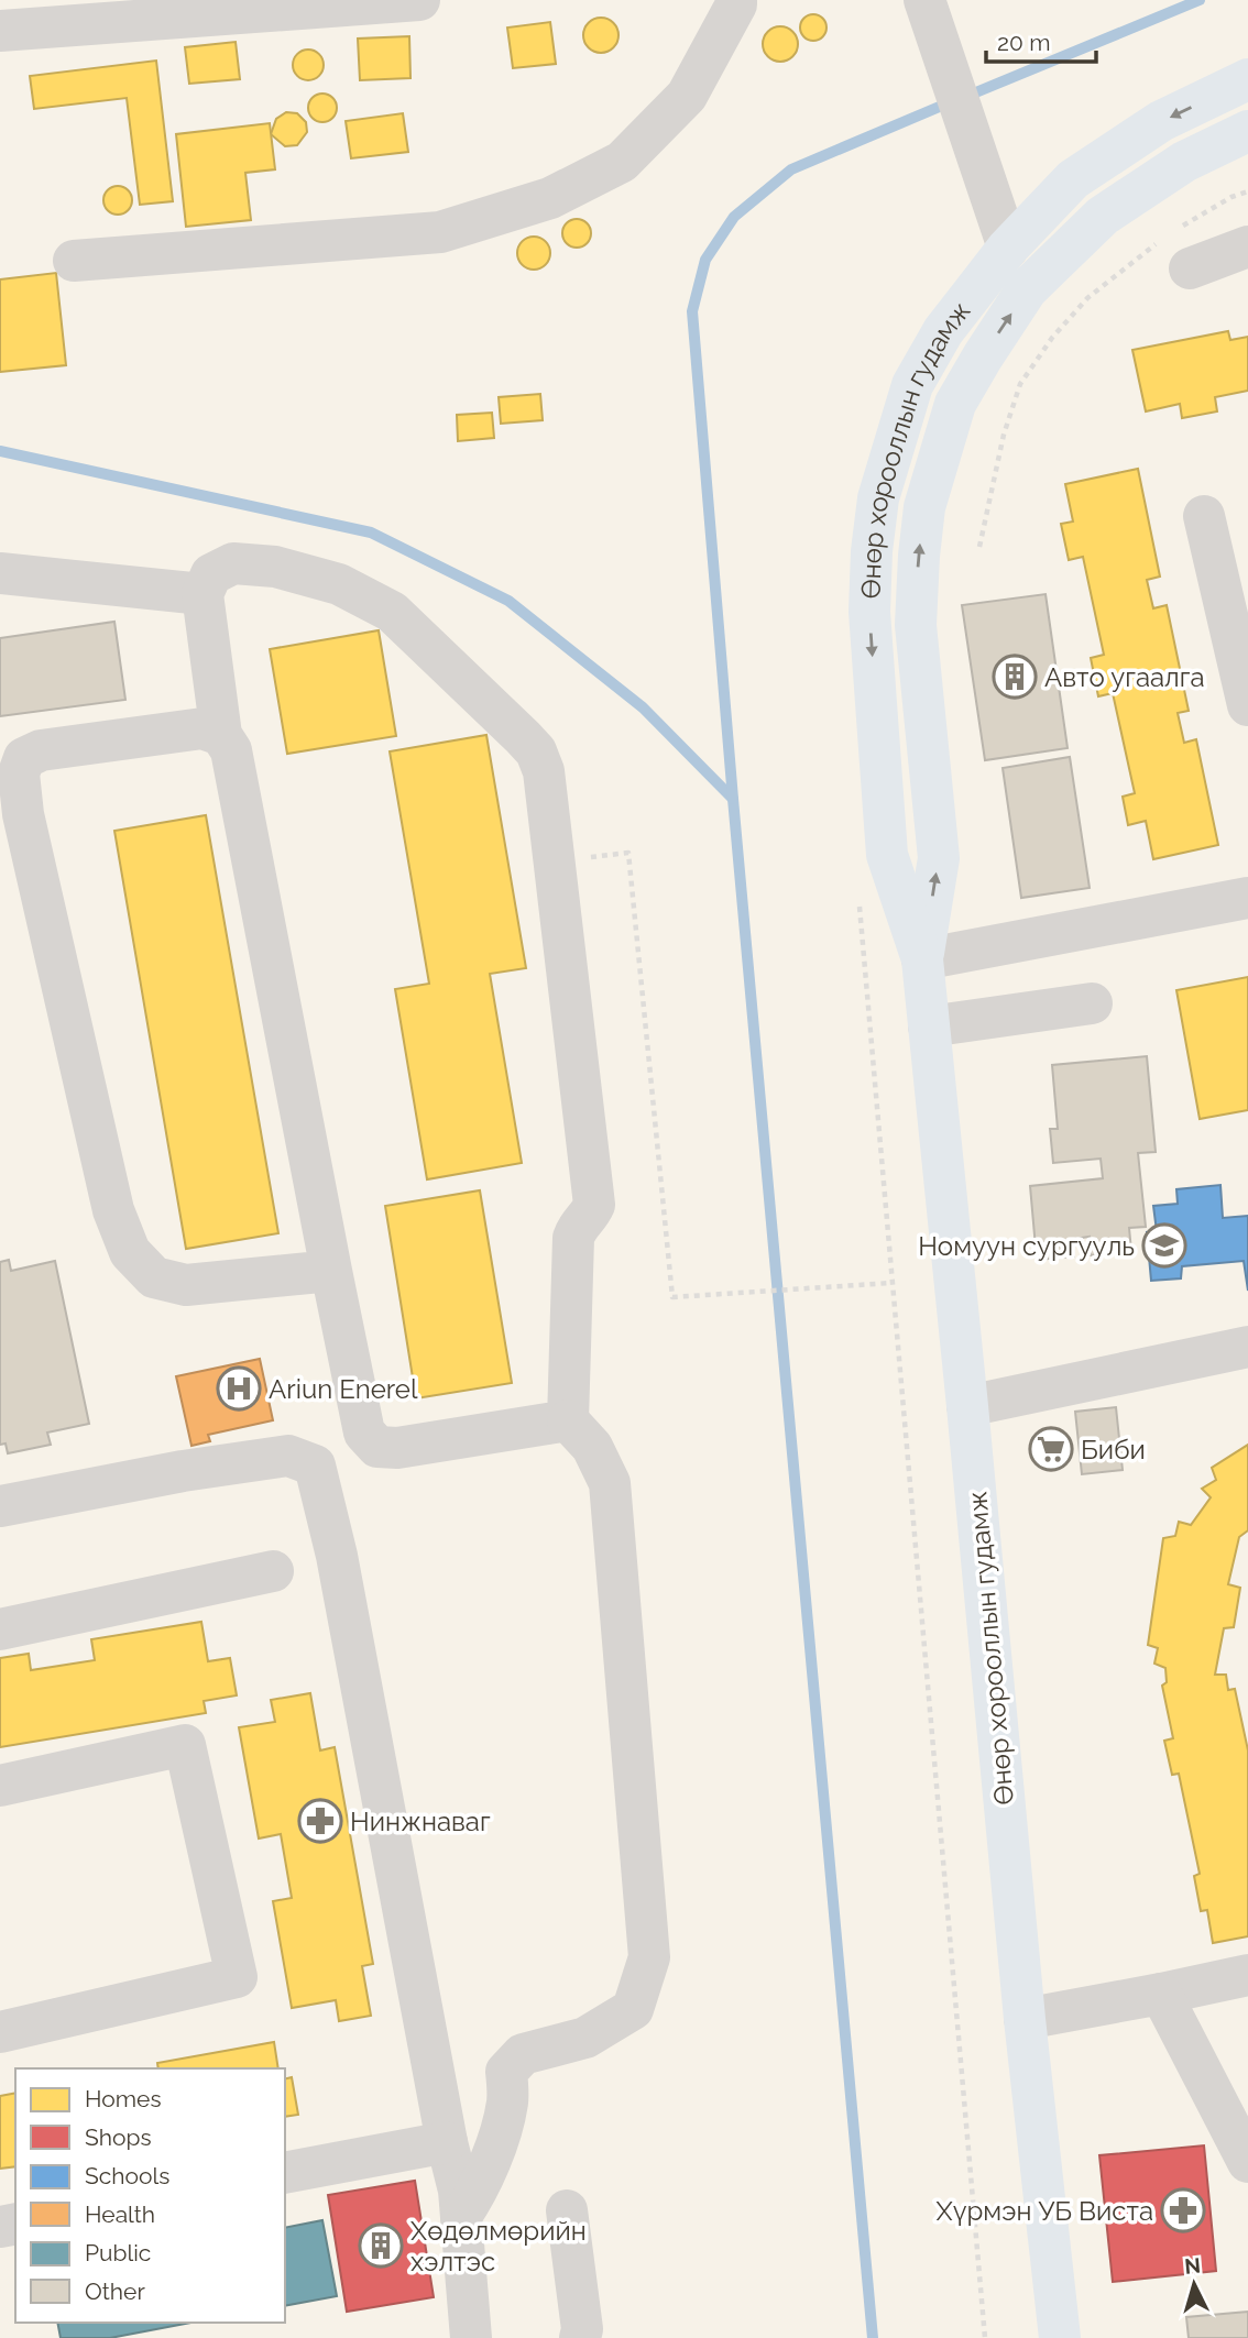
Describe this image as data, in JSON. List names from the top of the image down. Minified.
{"streets":{"main road":["Өнөр хорооллын гудамж"]},"places":{"building":["Авто угаалга","Хөдөлмөрийн хэлтэс"],"school or university":["Номуун сургууль"],"hospital":["Ariun Enerel"],"supermarket":["Биби"],"pharmacy":["Нинжнаваг","Хүрмэн УБ Виста"]},"legend":["Homes","Shops","Schools","Health","Public","Other"],"scale_bar":"20 m","north":"top"}
